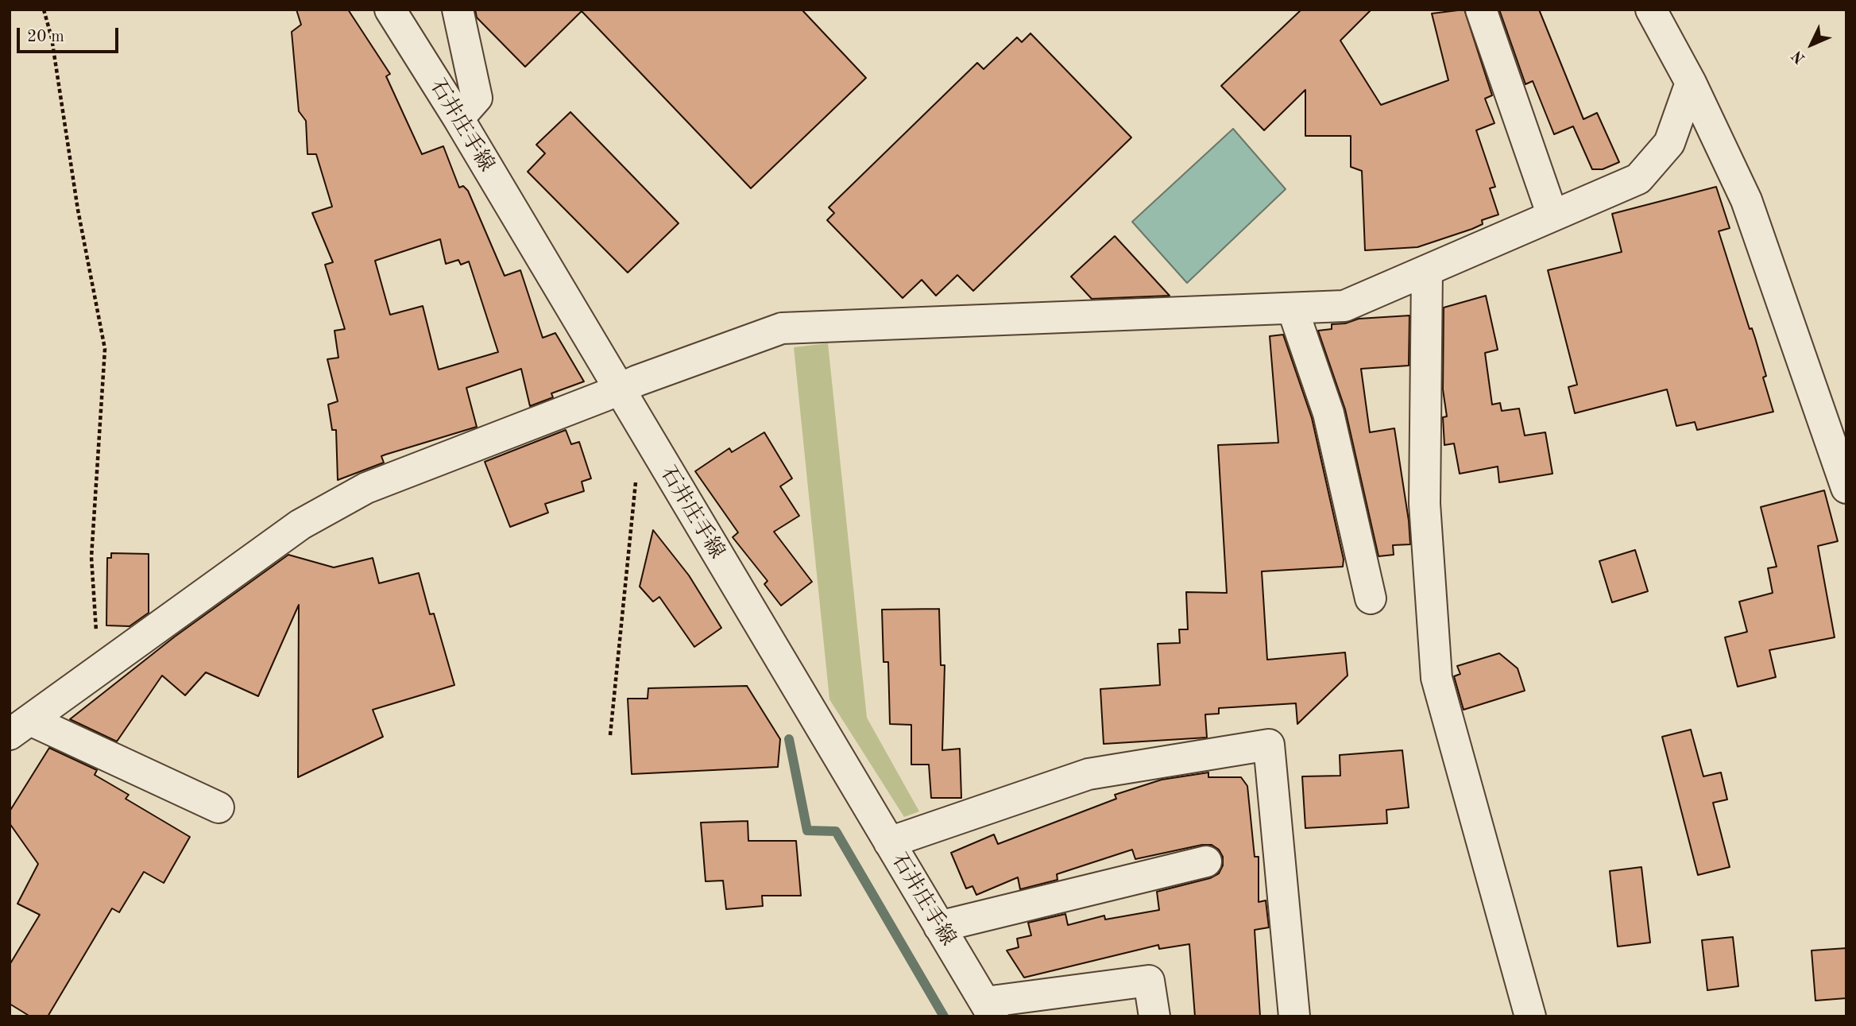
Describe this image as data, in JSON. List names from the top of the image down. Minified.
{"streets":{"street":["石井庄手線"]},"scale_bar":"20 m","north":"bottom left"}
